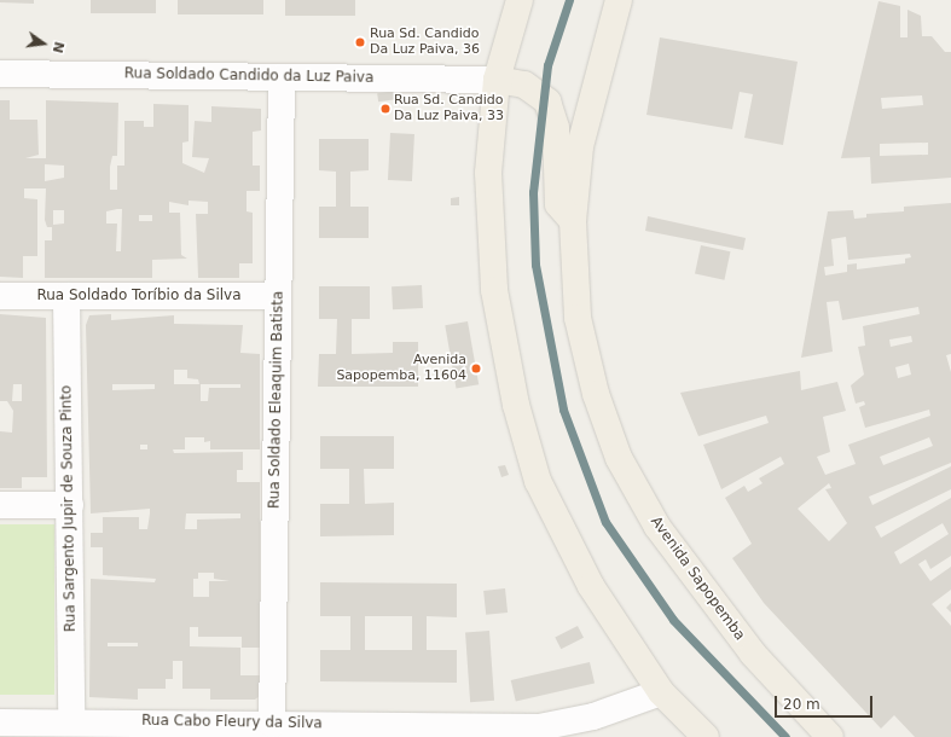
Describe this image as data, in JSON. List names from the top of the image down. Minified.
{"streets":{"main road":["Avenida Sapopemba"],"street":["Rua Soldado Candido da Luz Paiva","Rua Soldado Toríbio da Silva","Rua Soldado Eleaquim Batista","Rua Sargento Jupir de Souza Pinto","Rua Cabo Fleury da Silva"]},"crossings":[["Rua Soldado Candido da Luz Paiva","Rua Soldado Eleaquim Batista"],["Rua Soldado Toríbio da Silva","Rua Soldado Eleaquim Batista"],["Rua Soldado Toríbio da Silva","Rua Sargento Jupir de Souza Pinto"],["Rua Soldado Eleaquim Batista","Rua Cabo Fleury da Silva"],["Rua Sargento Jupir de Souza Pinto","Rua Cabo Fleury da Silva"]],"places":["Rua Sd. Candido Da Luz Paiva, 36","Rua Sd. Candido Da Luz Paiva, 33","Avenida Sapopemba, 11604"],"scale_bar":"20 m","north":"right"}
